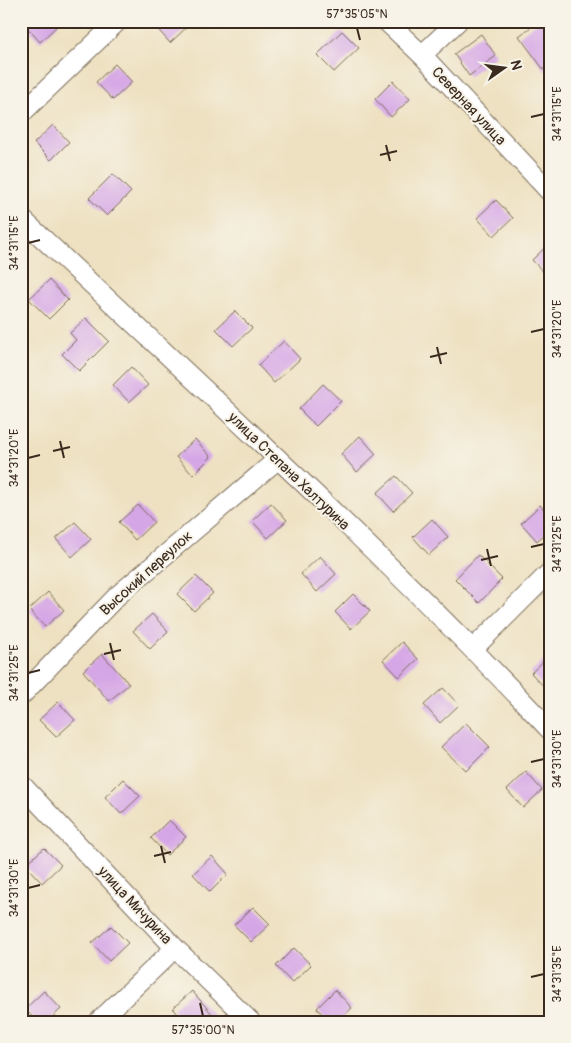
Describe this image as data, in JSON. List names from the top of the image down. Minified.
{"streets":{"street":["Северная улица","улица Степана Халтурина","Высокий переулок","улица Мичурина"]},"crossings":[["улица Степана Халтурина","Высокий переулок"]],"north":"right","coordinates":["57°35'05\"N","34°31'15\"E","34°31'20\"E","34°31'25\"E","34°31'30\"E","34°31'35\"E","57°35'00\"N"]}
